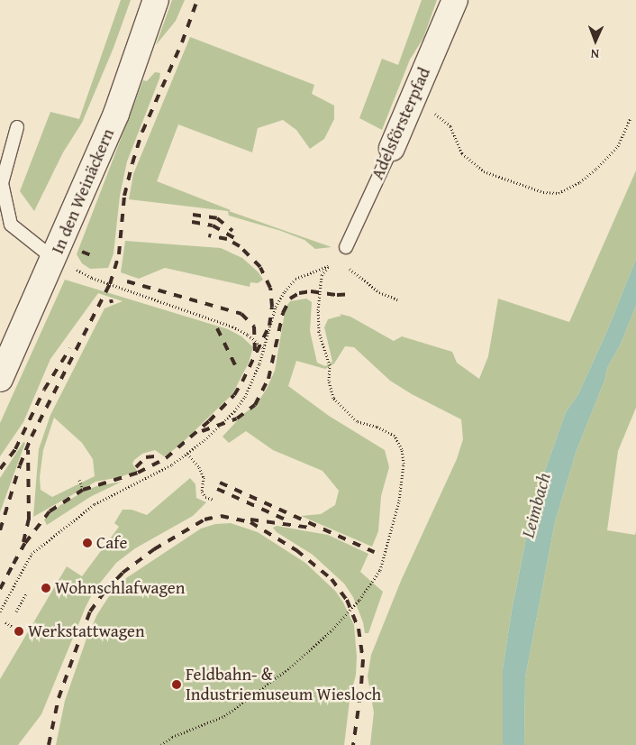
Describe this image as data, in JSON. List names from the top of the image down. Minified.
{"streets":{"street":["Adelsförsterpfad","In den Weinäckern"]},"water":["Leimbach"],"places":["Cafe","Wohnschlafwagen","Werkstattwagen","Feldbahn- & Industriemuseum Wiesloch"],"north":"bottom"}
